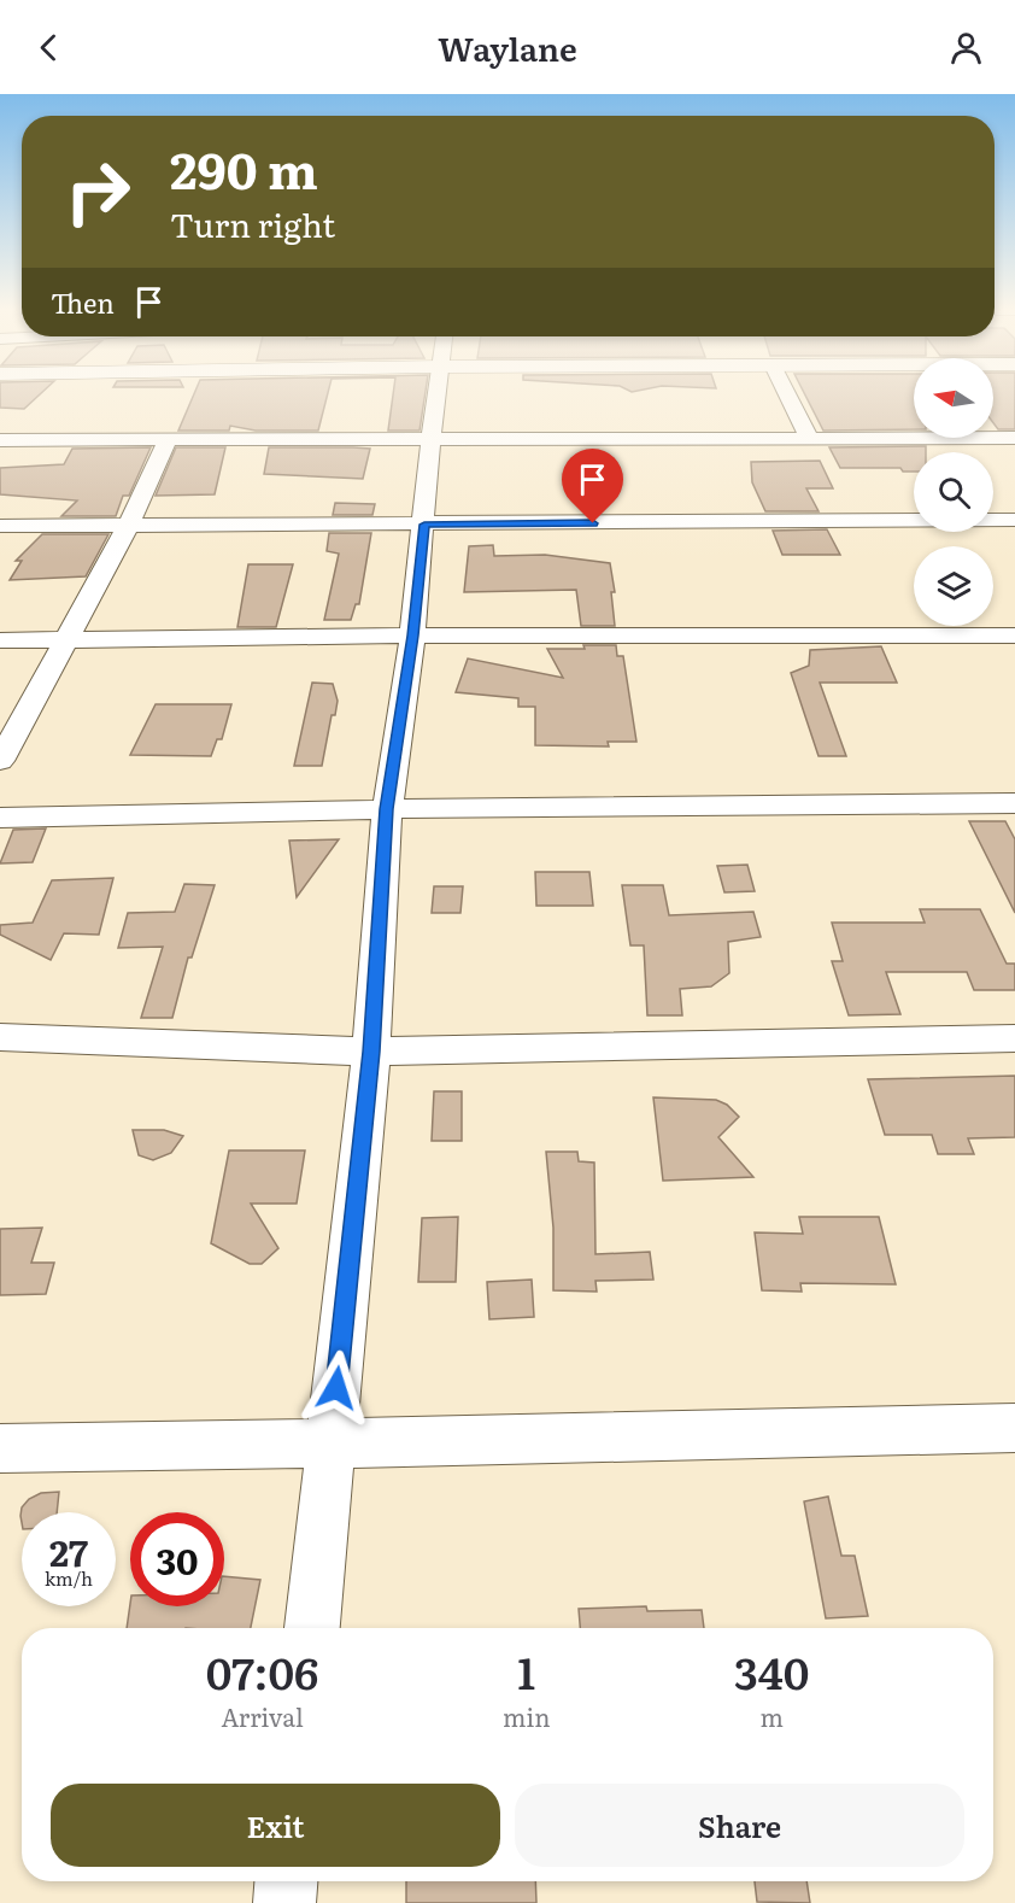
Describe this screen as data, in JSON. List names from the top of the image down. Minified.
{"north":"left","page":{"header":"Waylane","turn":["290 m","Turn right"],"then":"Then","speed":"27 km/h","limit":"30","eta":["07:06","Arrival","1","min","340","m"],"buttons":["Exit","Share"]}}
